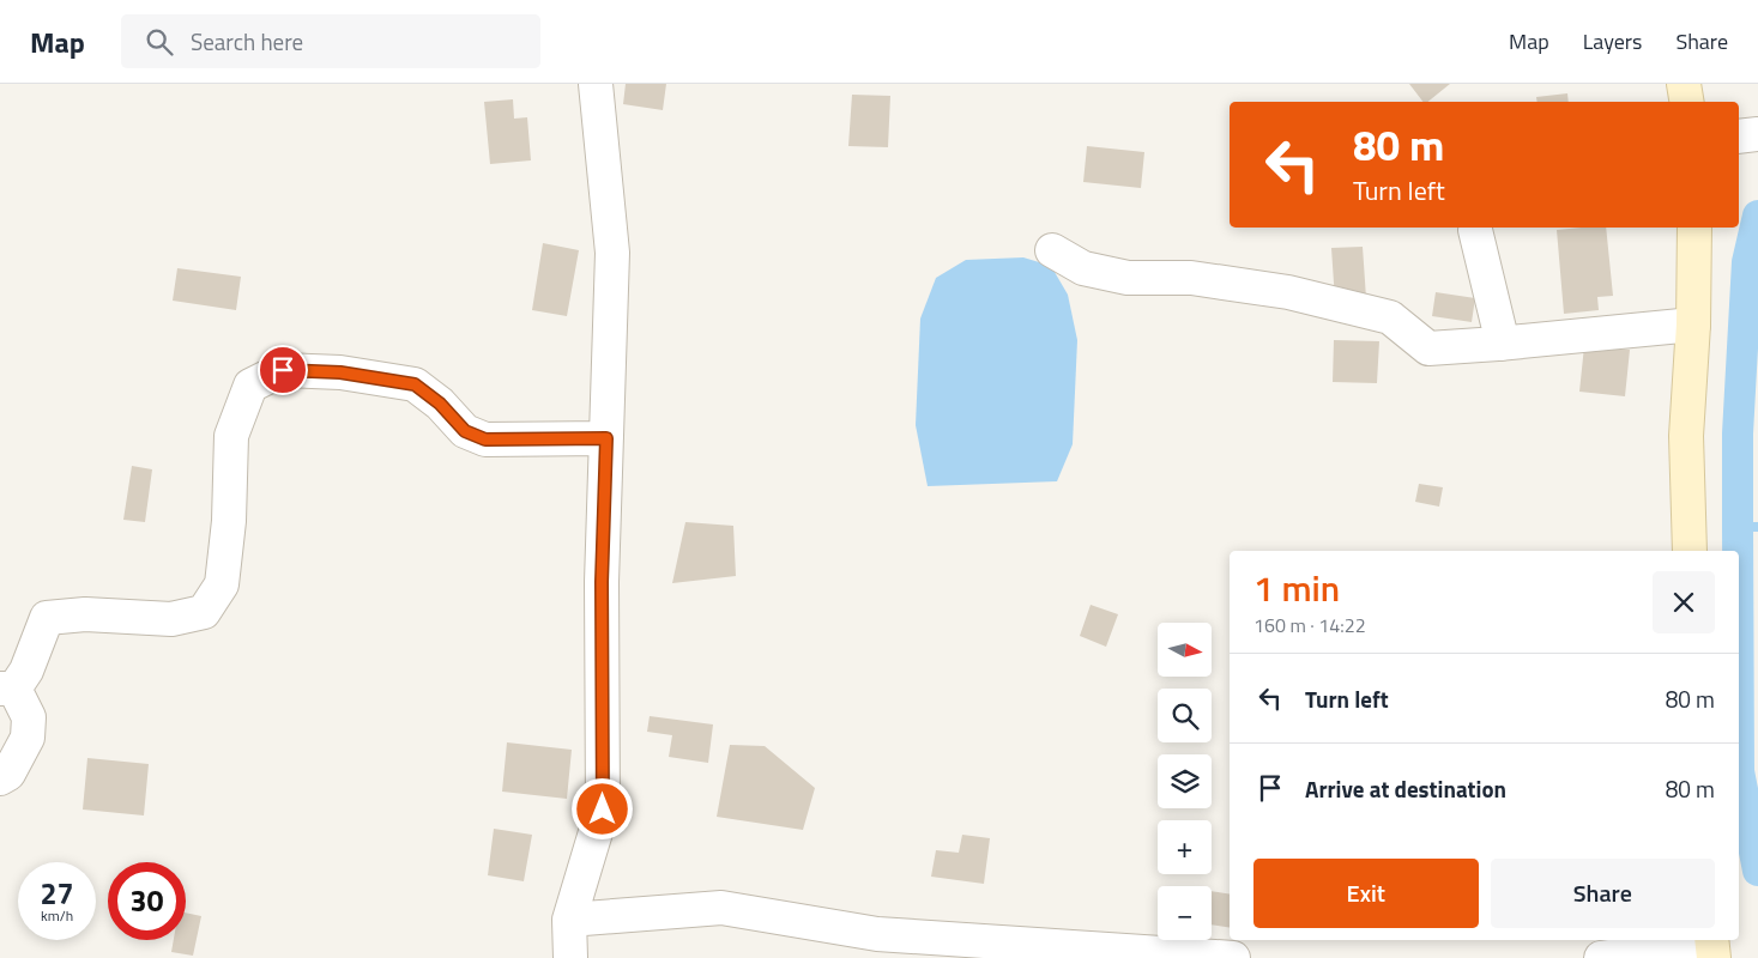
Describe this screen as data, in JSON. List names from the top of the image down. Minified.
{"north":"right","page":{"header":"Map","search":"Search here","nav":["Map","Layers","Share"],"turn":["80 m","Turn left"],"heading":["1 min","160 m · 14:22"],"map_buttons":["+","−"],"list":[{"name":"Turn left","value":"80 m"},{"name":"Arrive at destination","value":"80 m"}],"buttons":["Exit","Share"],"speed":"27 km/h","limit":"30"}}
